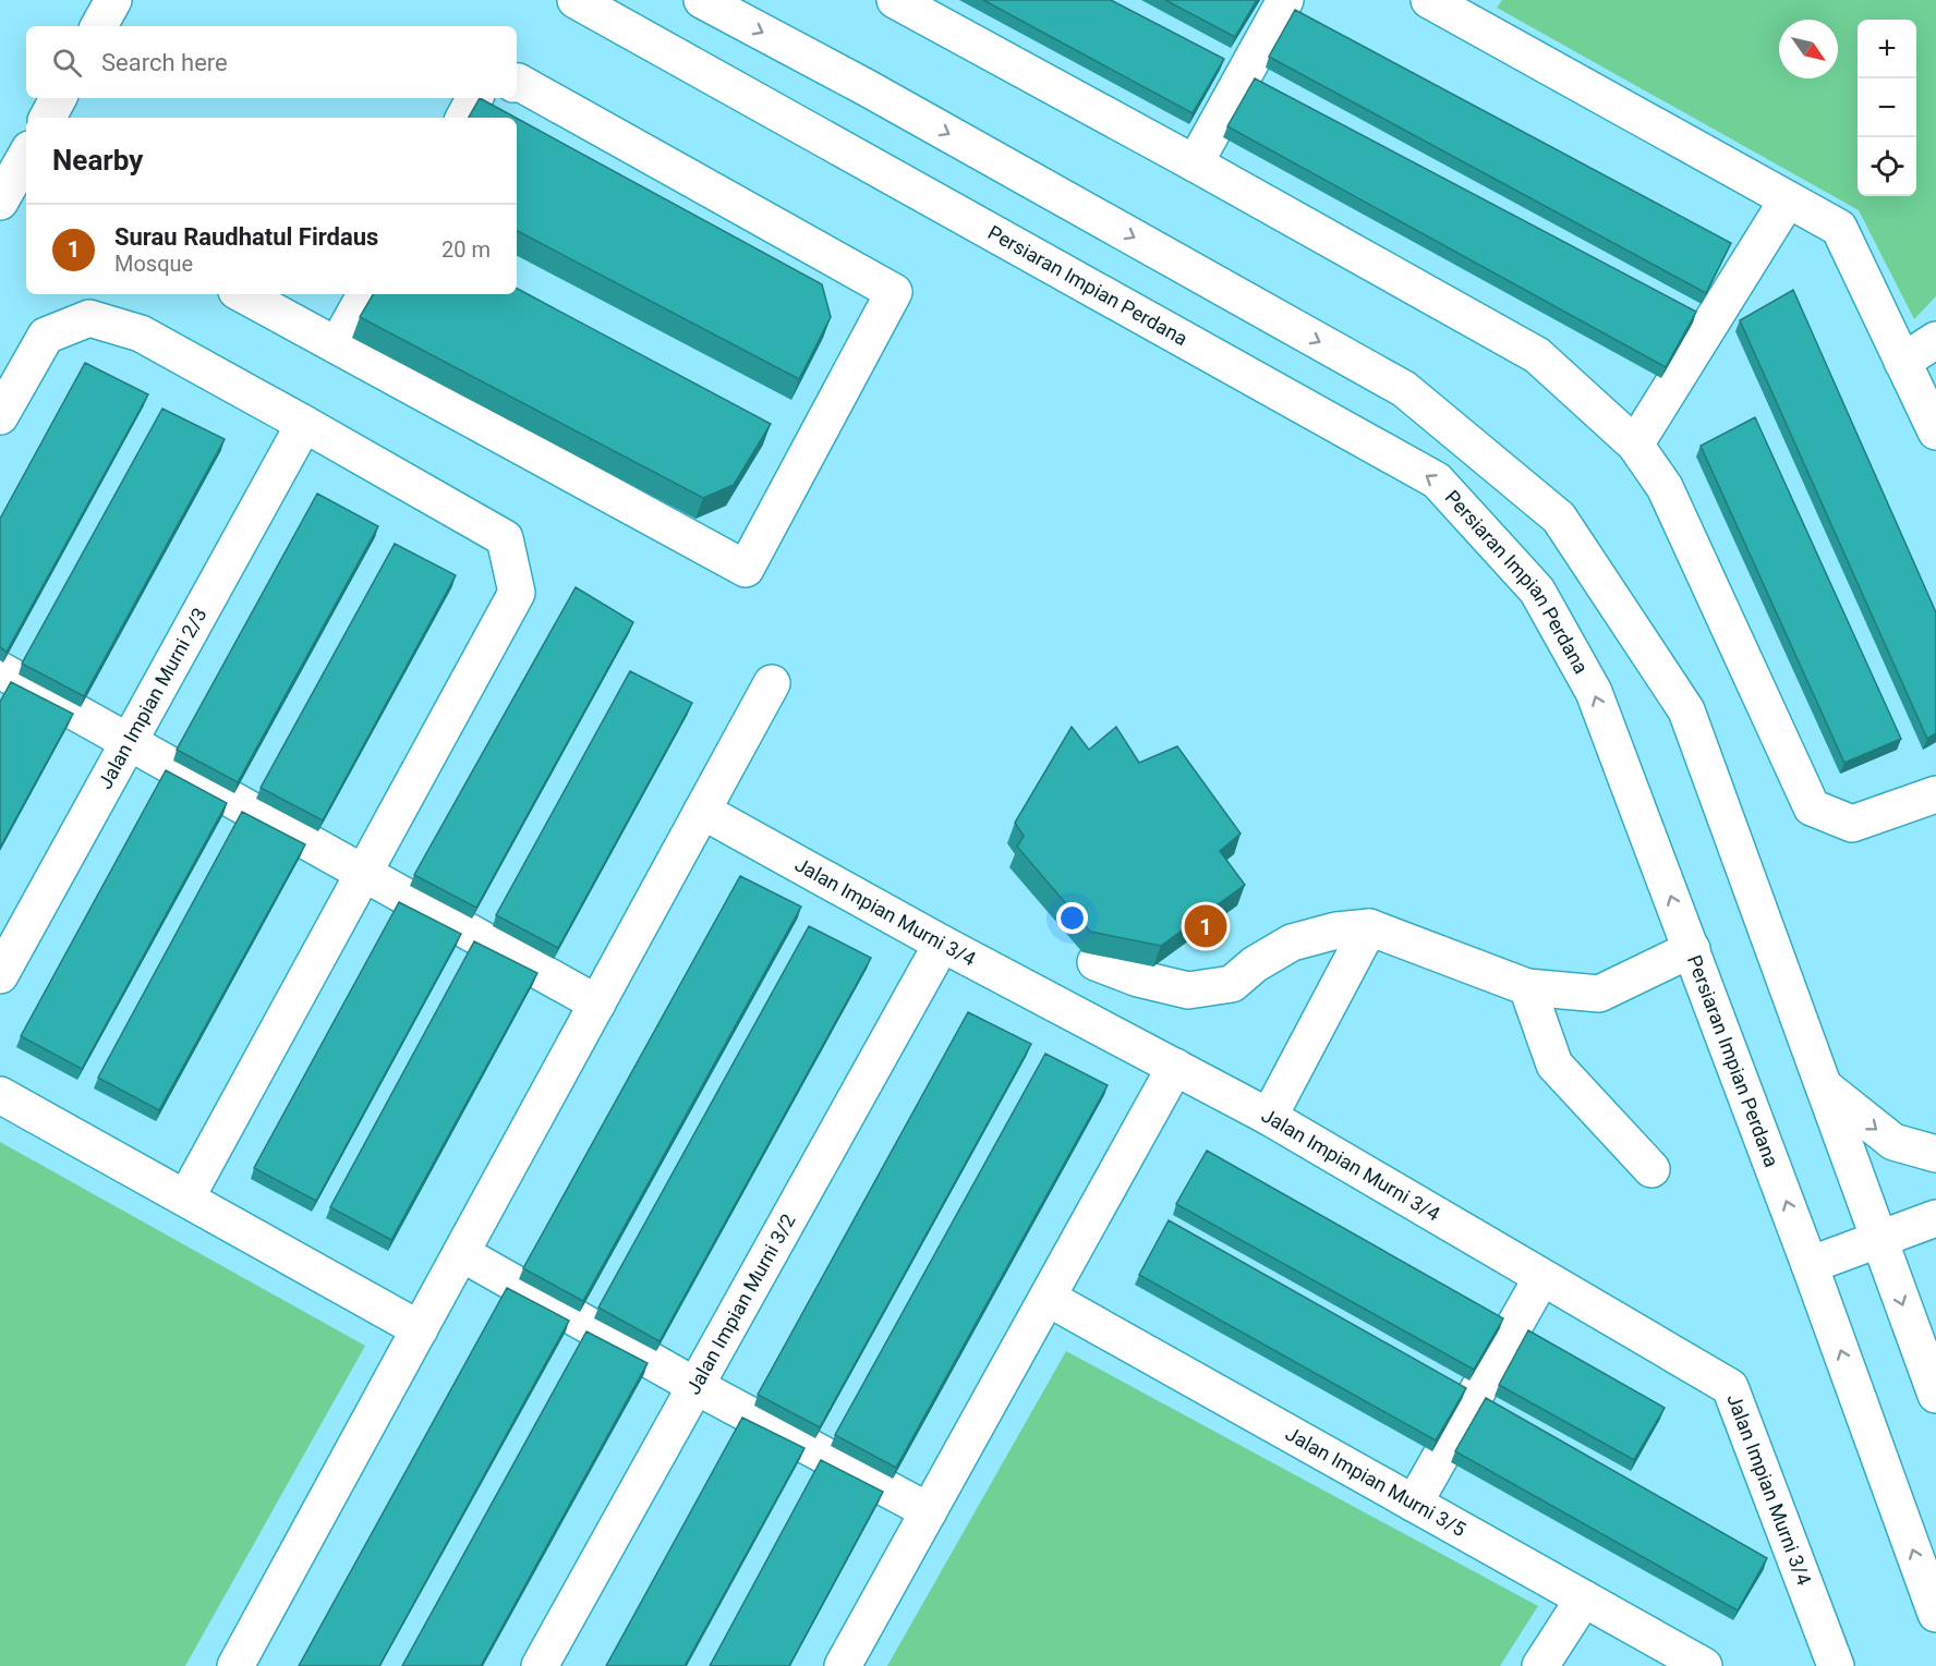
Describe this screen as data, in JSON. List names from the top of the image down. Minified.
{"streets":{"street":["Persiaran Impian Perdana","Jalan Impian Murni 2/3","Jalan Impian Murni 3/4","Jalan Impian Murni 3/2","Jalan Impian Murni 3/5"]},"crossings":[["Jalan Impian Murni 3/4","Jalan Impian Murni 3/2"]],"north":"bottom right","page":{"map_buttons":["+","−"],"search":"Search here","heading":"Nearby","list":[{"mark":"1","name":"Surau Raudhatul Firdaus","note":"Mosque","value":"20 m"}],"pins":"1"}}
